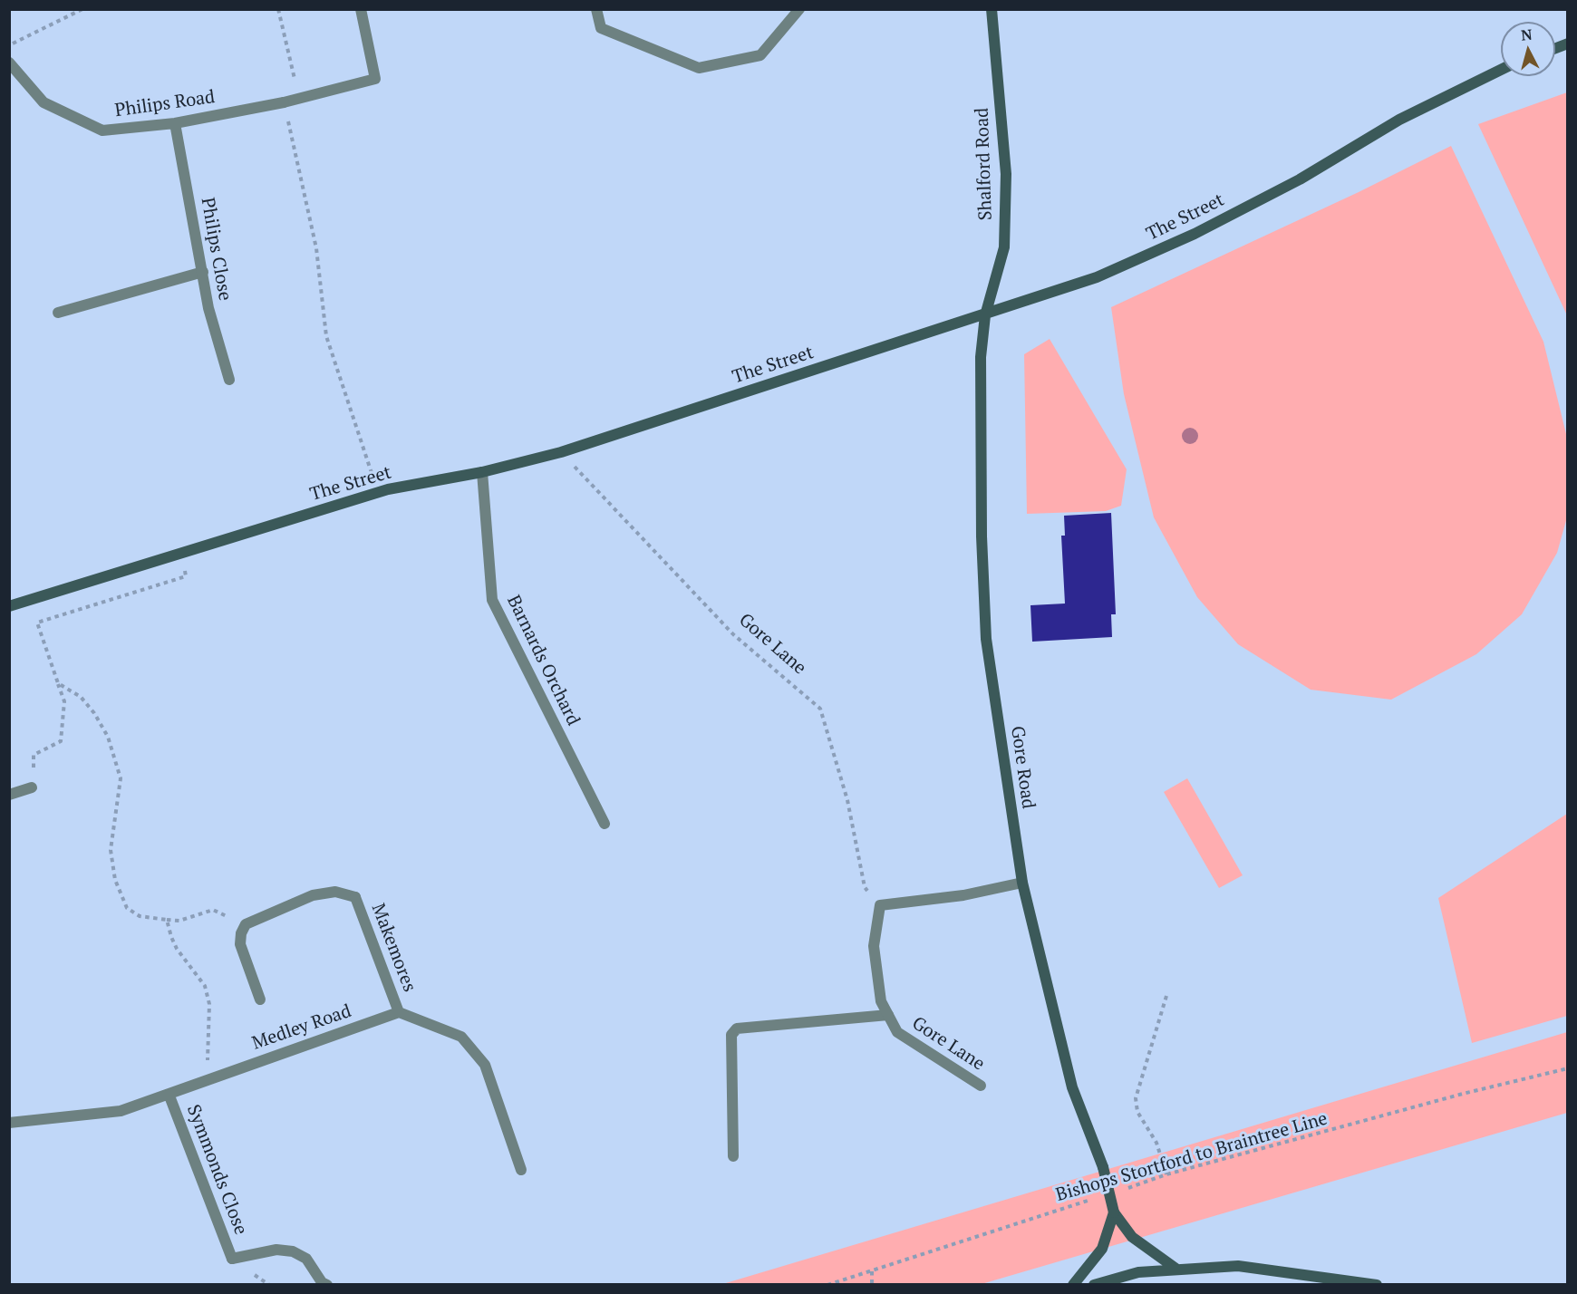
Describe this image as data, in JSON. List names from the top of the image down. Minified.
{"streets":{"street":["Philips Road","Shalford Road","The Street","Philips Close","Gore Lane","Barnards Orchard","Gore Road","Makemores","Medley Road","Symmonds Close"],"path":["Bishops Stortford to Braintree Line"]},"crossings":[["Philips Road","Philips Close"],["Shalford Road","The Street"],["Shalford Road","Gore Road"],["The Street","Gore Lane"],["The Street","Barnards Orchard"],["The Street","Gore Road"],["Makemores","Medley Road"],["Medley Road","Symmonds Close"]],"north":"top"}
